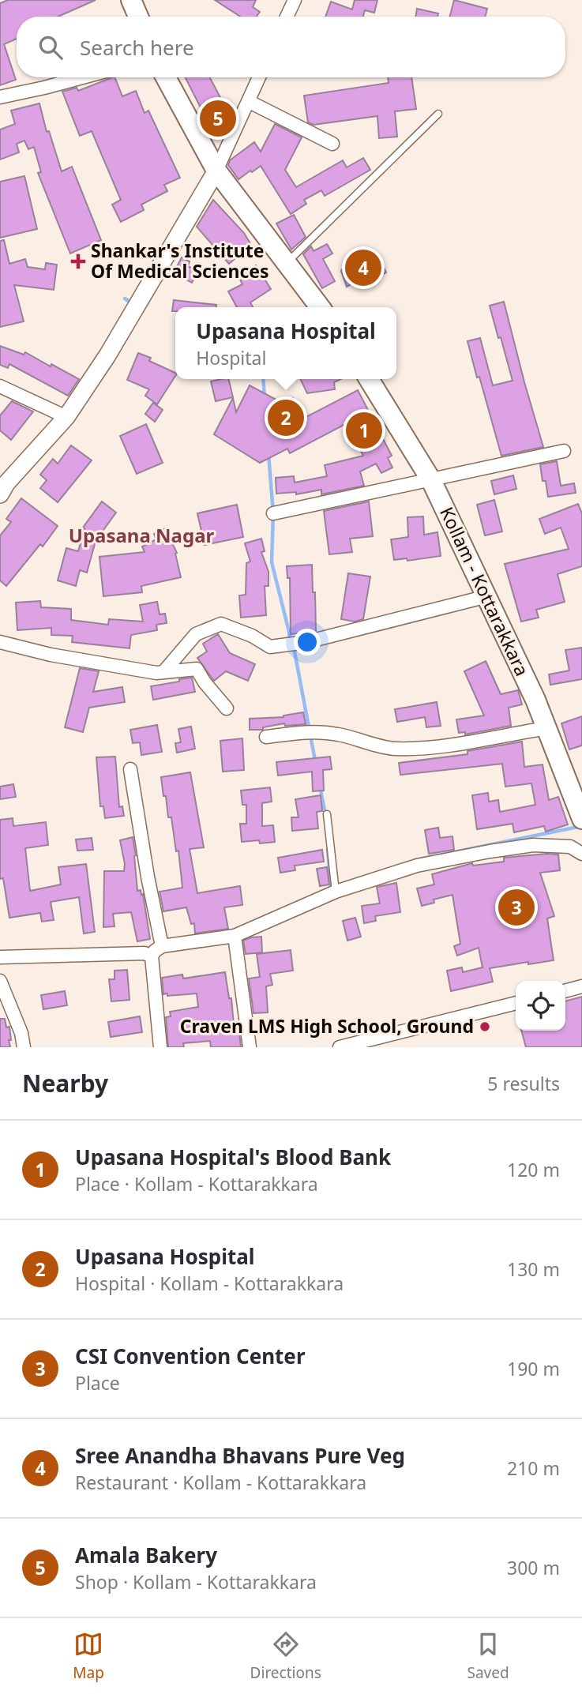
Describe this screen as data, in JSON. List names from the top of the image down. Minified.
{"streets":{"main road":["Kollam - Kottarakkara"]},"districts":["Upasana Nagar"],"places":{"health":["Shankar's Institute Of Medical Sciences"],"other":["Craven LMS High School, Ground"]},"page":{"search":"Search here","pins":["5","4","2","1","3"],"popup":["Upasana Hospital","Hospital"],"heading":["Nearby","5 results"],"list":[{"mark":"1","name":"Upasana Hospital's Blood Bank","note":"Place · Kollam - Kottarakkara","value":"120 m"},{"mark":"2","name":"Upasana Hospital","note":"Hospital · Kollam - Kottarakkara","value":"130 m"},{"mark":"3","name":"CSI Convention Center","note":"Place","value":"190 m"},{"mark":"4","name":"Sree Anandha Bhavans Pure Veg","note":"Restaurant · Kollam - Kottarakkara","value":"210 m"},{"mark":"5","name":"Amala Bakery","note":"Shop · Kollam - Kottarakkara","value":"300 m"}],"nav":["Map","Directions","Saved"]}}
